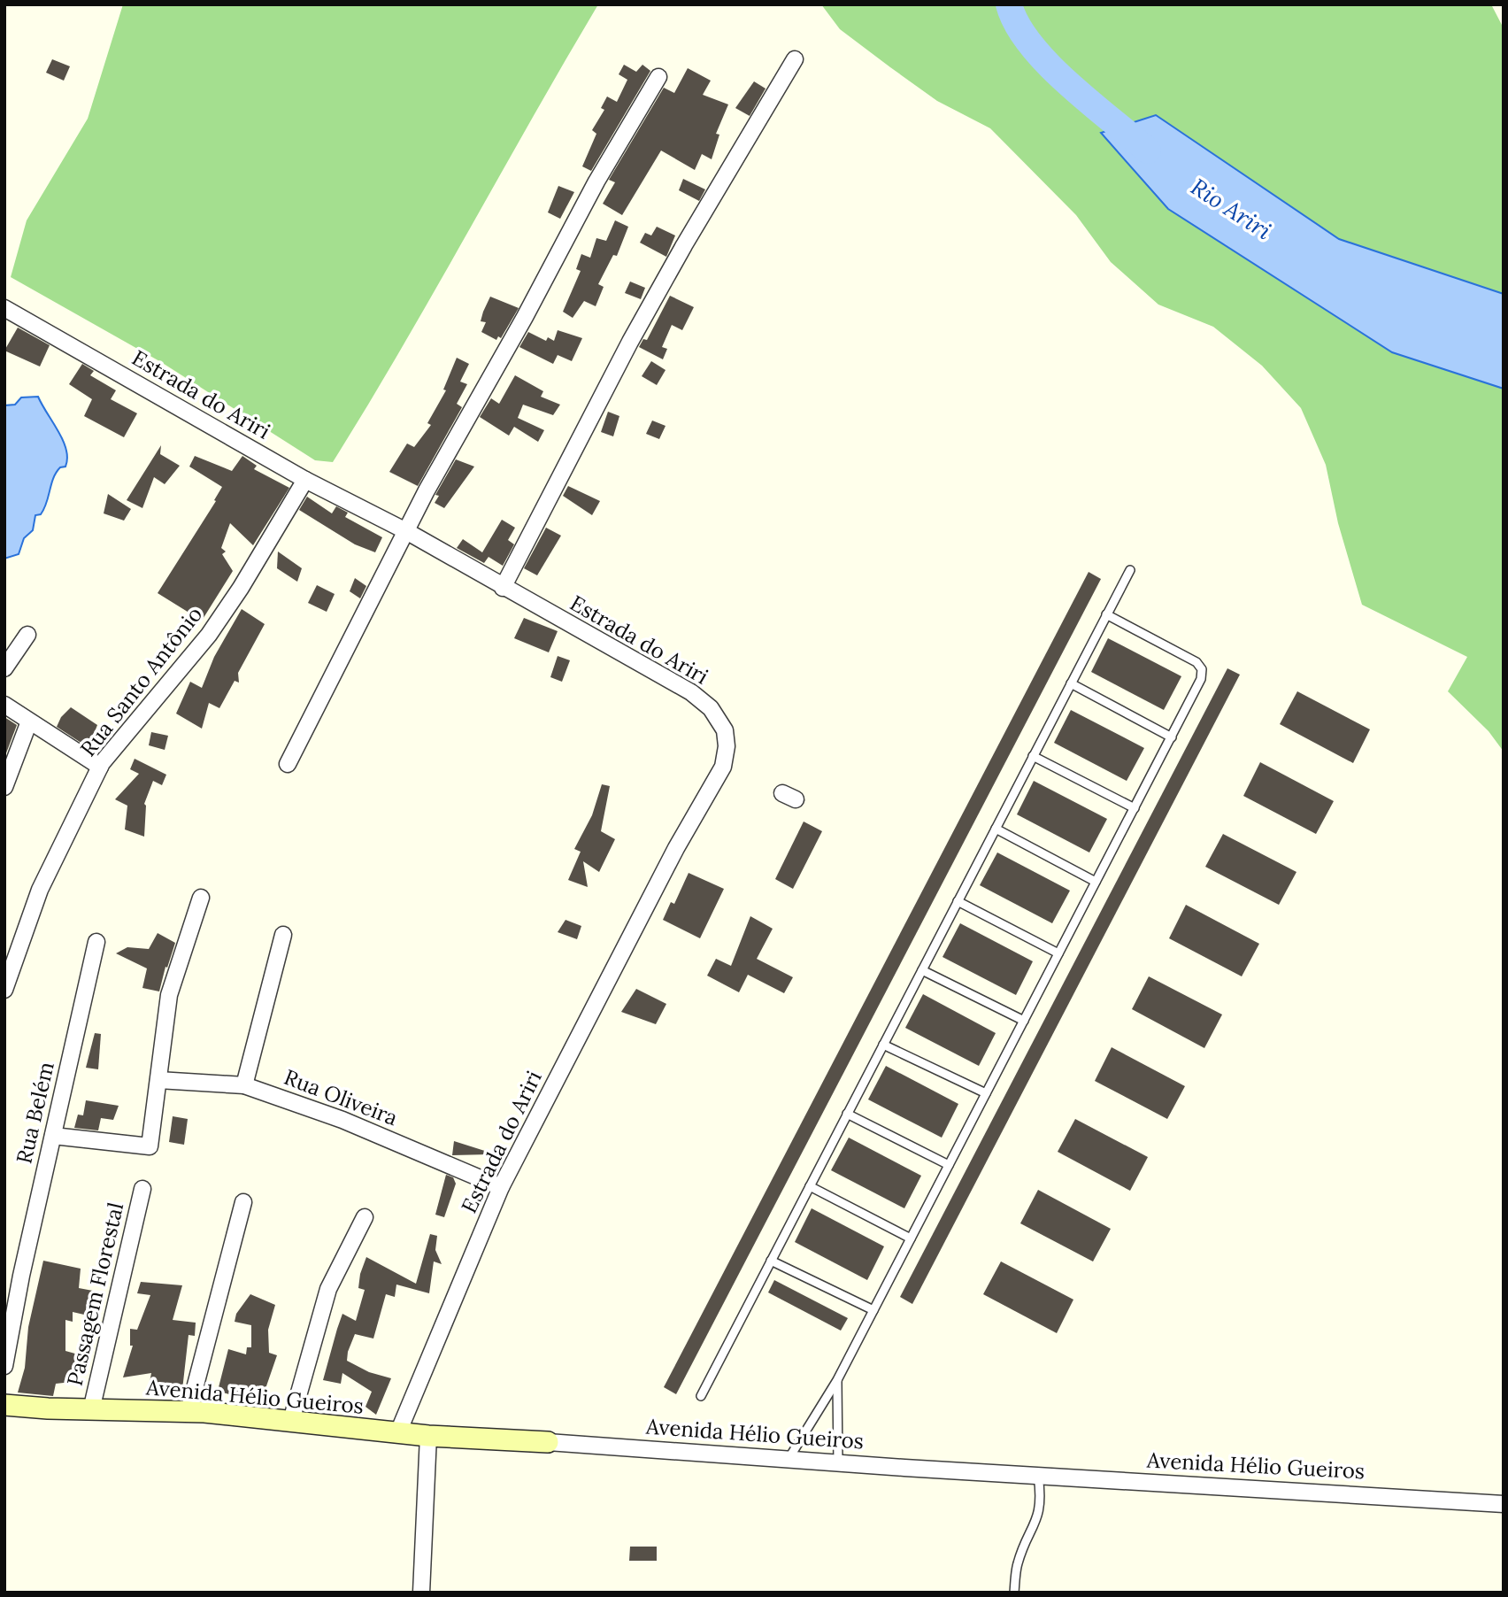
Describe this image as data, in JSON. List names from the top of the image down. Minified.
{"streets":{"main road":["Avenida Hélio Gueiros"],"street":["Estrada do Ariri","Rua Santo Antônio","Rua Oliveira","Rua Belém","Passagem Florestal"]},"crossings":[["Estrada do Ariri","Rua Santo Antônio"],["Estrada do Ariri","Rua Oliveira"],["Estrada do Ariri","Avenida Hélio Gueiros"],["Passagem Florestal","Avenida Hélio Gueiros"]],"water":["Rio Ariri"]}
